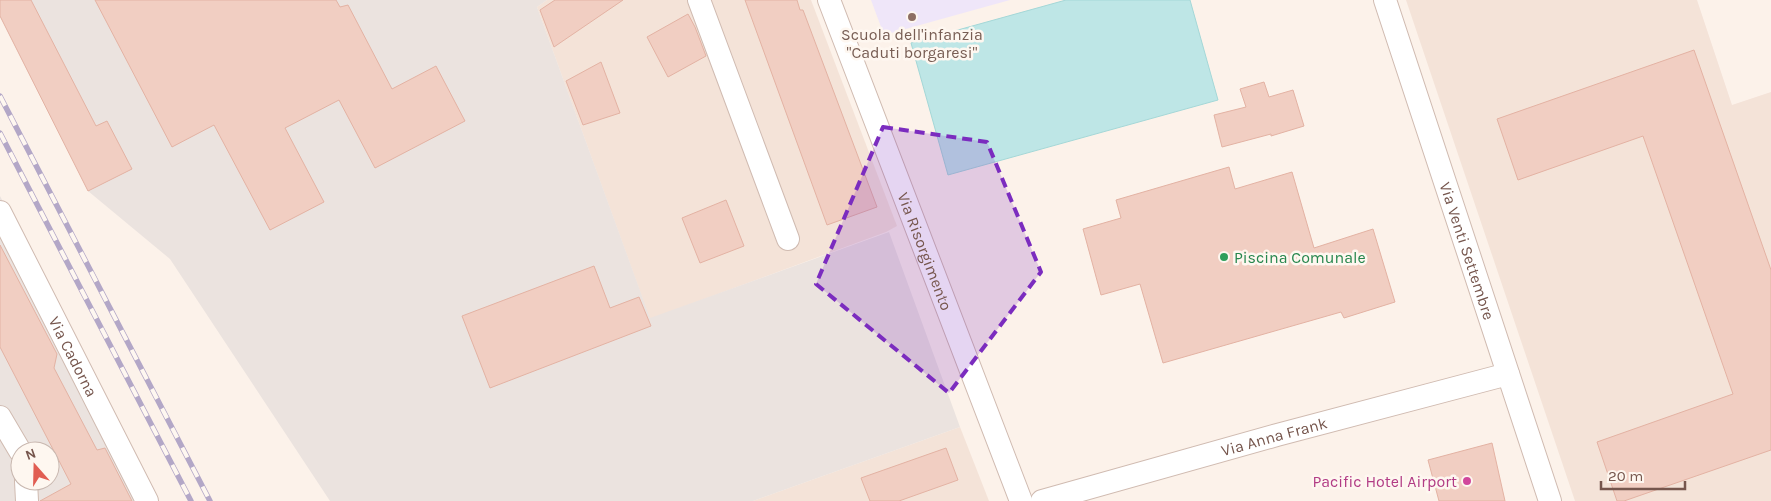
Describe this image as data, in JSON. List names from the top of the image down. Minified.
{"streets":{"street":["Via Risorgimento","Via Venti Settembre","Via Cadorna","Via Anna Frank"]},"crossings":[["Via Venti Settembre","Via Anna Frank"]],"places":["Scuola dell'infanzia \"Caduti borgaresi\"","Piscina Comunale","Pacific Hotel Airport"],"scale_bar":"20 m","north":"top"}
